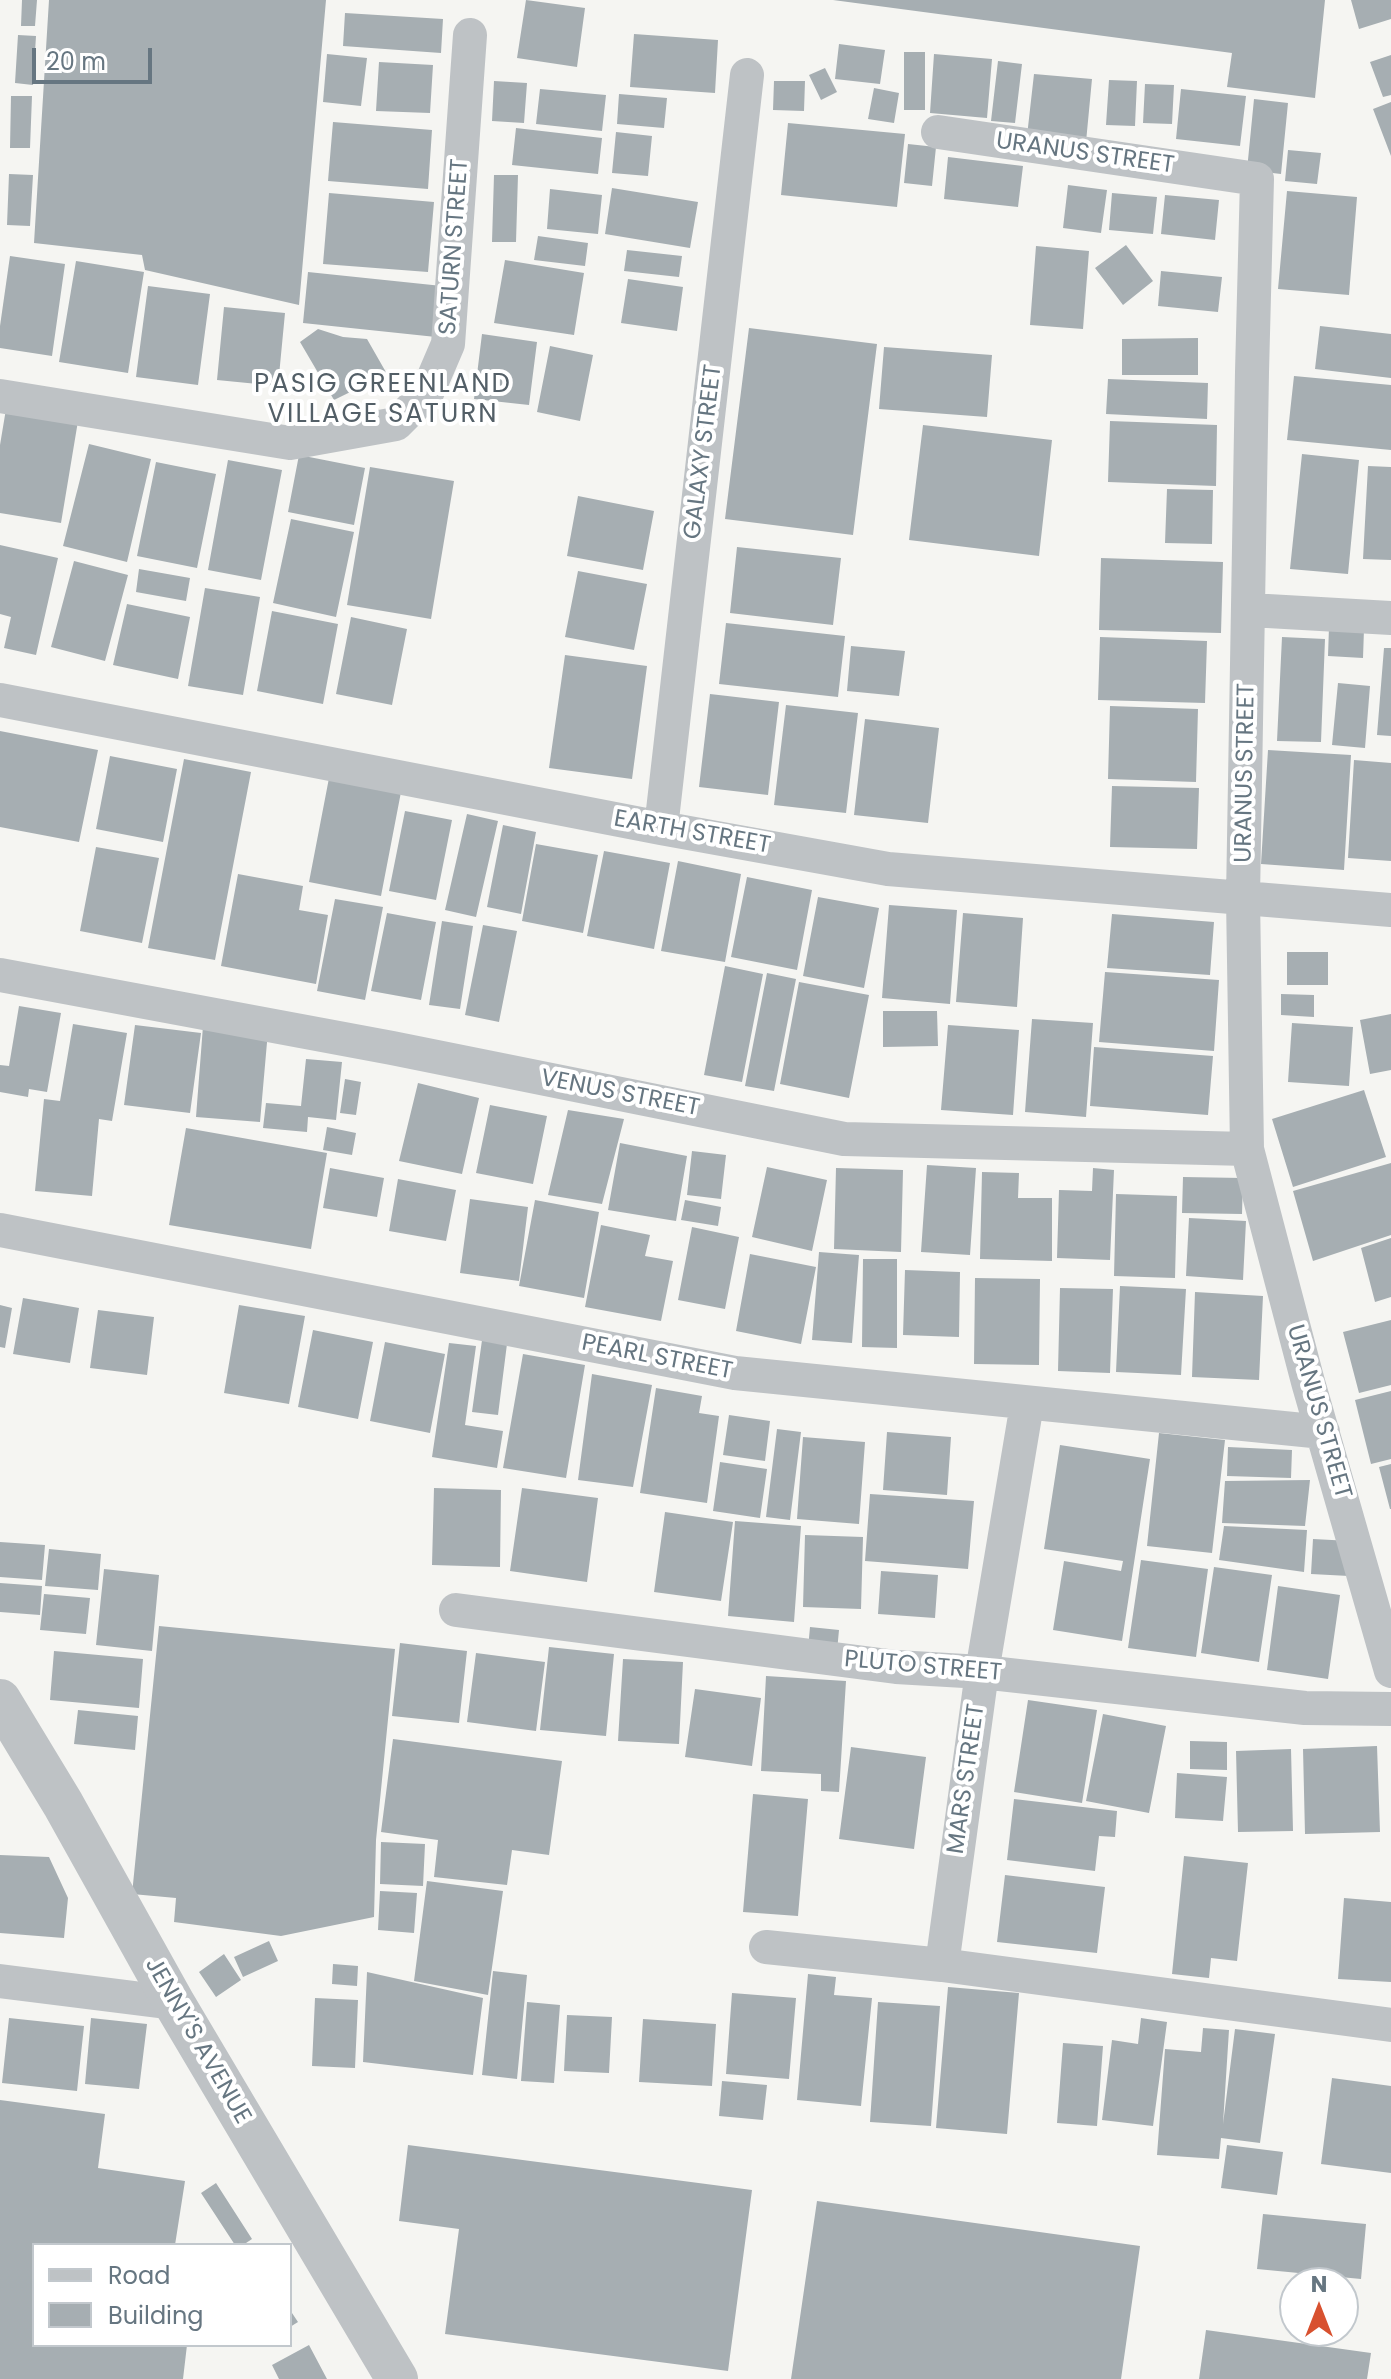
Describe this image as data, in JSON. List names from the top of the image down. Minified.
{"streets":{"street":["URANUS STREET","SATURN STREET","GALAXY STREET","EARTH STREET","VENUS STREET","PEARL STREET","PLUTO STREET","MARS STREET","JENNY'S AVENUE"]},"crossings":[["URANUS STREET","EARTH STREET"],["URANUS STREET","VENUS STREET"],["URANUS STREET","PEARL STREET"],["GALAXY STREET","EARTH STREET"],["PEARL STREET","MARS STREET"],["PLUTO STREET","MARS STREET"]],"districts":["PASIG GREENLAND VILLAGE SATURN"],"legend":["Road","Building"],"scale_bar":"20 m","north":"top"}
